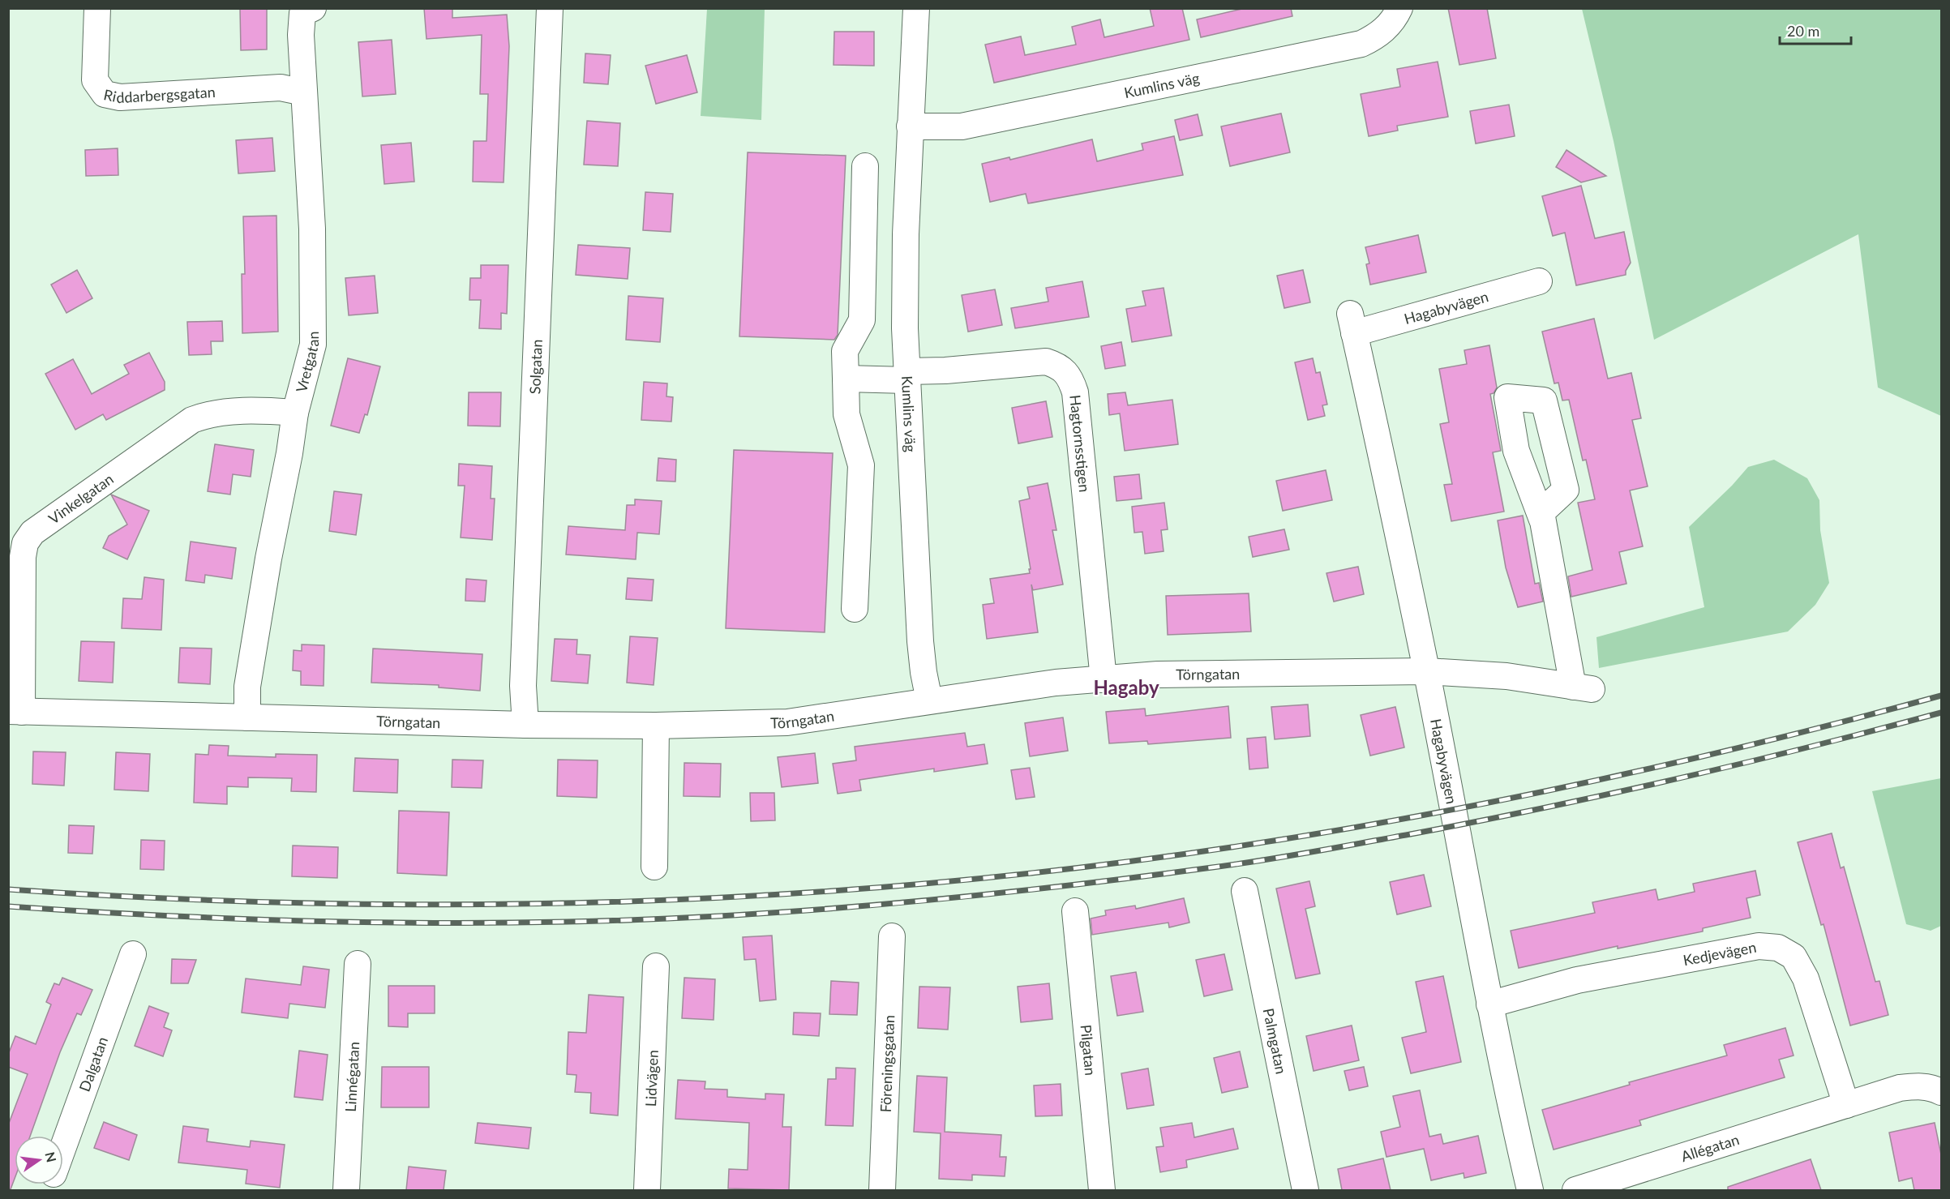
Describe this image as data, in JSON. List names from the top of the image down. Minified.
{"streets":{"street":["Kumlins väg","Riddarbergsgatan","Hagabyvägen","Vretgatan","Solgatan","Hagtornsstigen","Vinkelgatan","Törngatan","Kedjevägen","Palmgatan","Pilgatan","Dalgatan","Föreningsgatan","Linnégatan","Lidvägen","Allégatan"]},"crossings":[["Kumlins väg","Hagtornsstigen"],["Kumlins väg","Törngatan"],["Riddarbergsgatan","Vretgatan"],["Hagabyvägen","Törngatan"],["Hagabyvägen","Kedjevägen"],["Vretgatan","Vinkelgatan"],["Vretgatan","Törngatan"],["Solgatan","Törngatan"],["Hagtornsstigen","Törngatan"],["Vinkelgatan","Törngatan"],["Kedjevägen","Allégatan"]],"districts":["Hagaby"],"scale_bar":"20 m","north":"right"}
